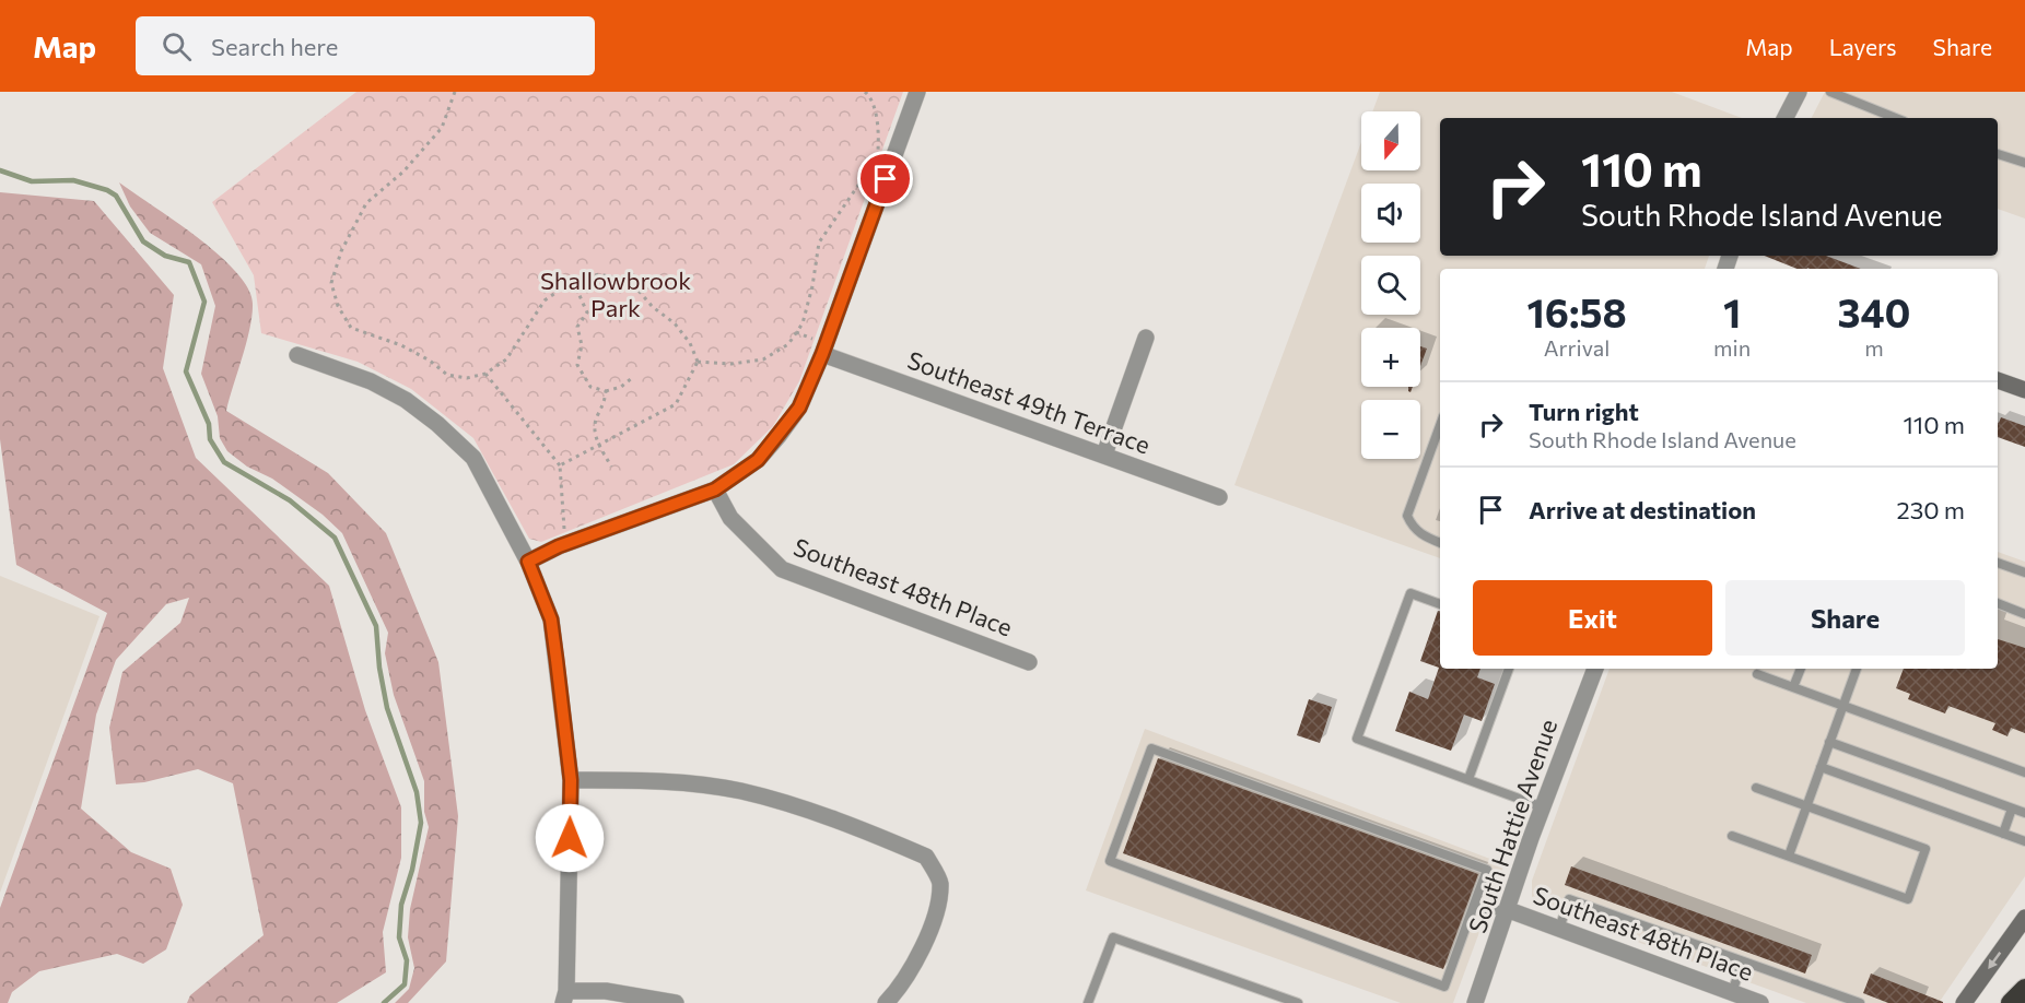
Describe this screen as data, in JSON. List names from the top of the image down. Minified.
{"streets":{"street":["Southeast 49th Terrace","Southeast 48th Place","South Hattie Avenue"]},"crossings":[["Southeast 48th Place","South Hattie Avenue"]],"parks":["Shallowbrook Park"],"north":"bottom","page":{"header":"Map","search":"Search here","nav":["Map","Layers","Share"],"map_buttons":["+","−"],"turn":["110 m","South Rhode Island Avenue"],"eta":["16:58","Arrival","1","min","340","m"],"list":[{"name":"Turn right","note":"South Rhode Island Avenue","value":"110 m"},{"name":"Arrive at destination","value":"230 m"}],"buttons":["Exit","Share"]}}
